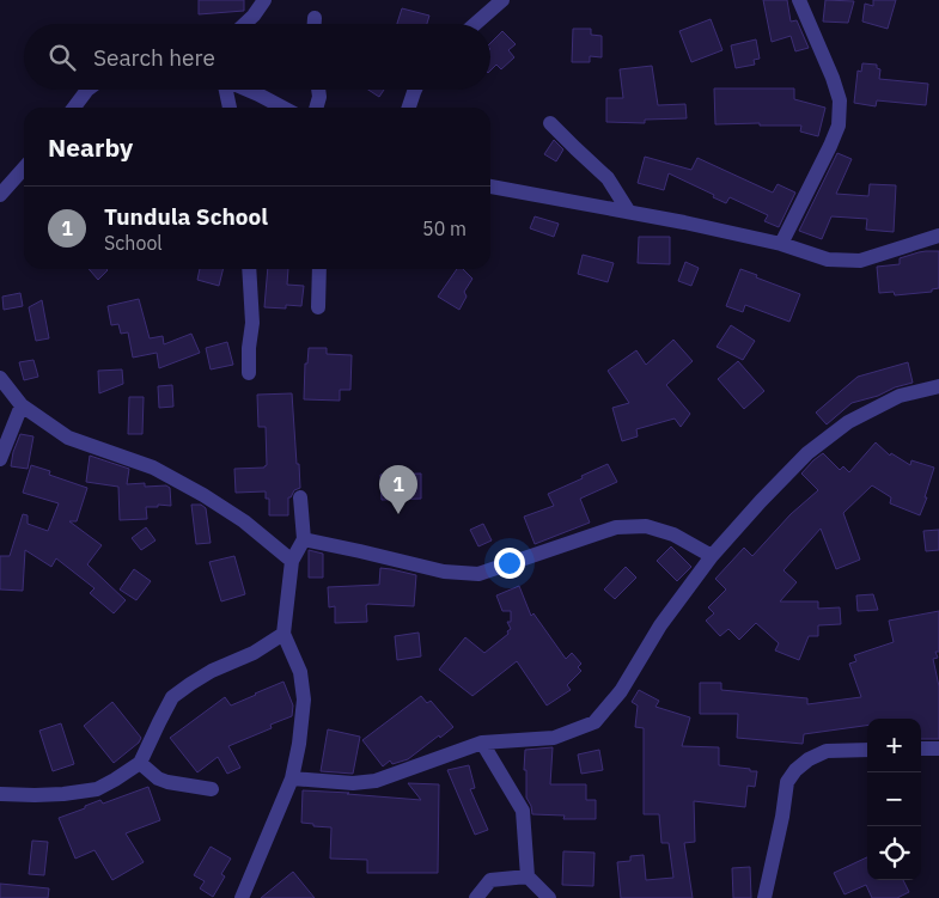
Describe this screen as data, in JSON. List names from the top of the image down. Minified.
{"page":{"search":"Search here","heading":"Nearby","list":[{"mark":"1","name":"Tundula School","note":"School","value":"50 m"}],"pins":"1","map_buttons":["+","−"]}}
